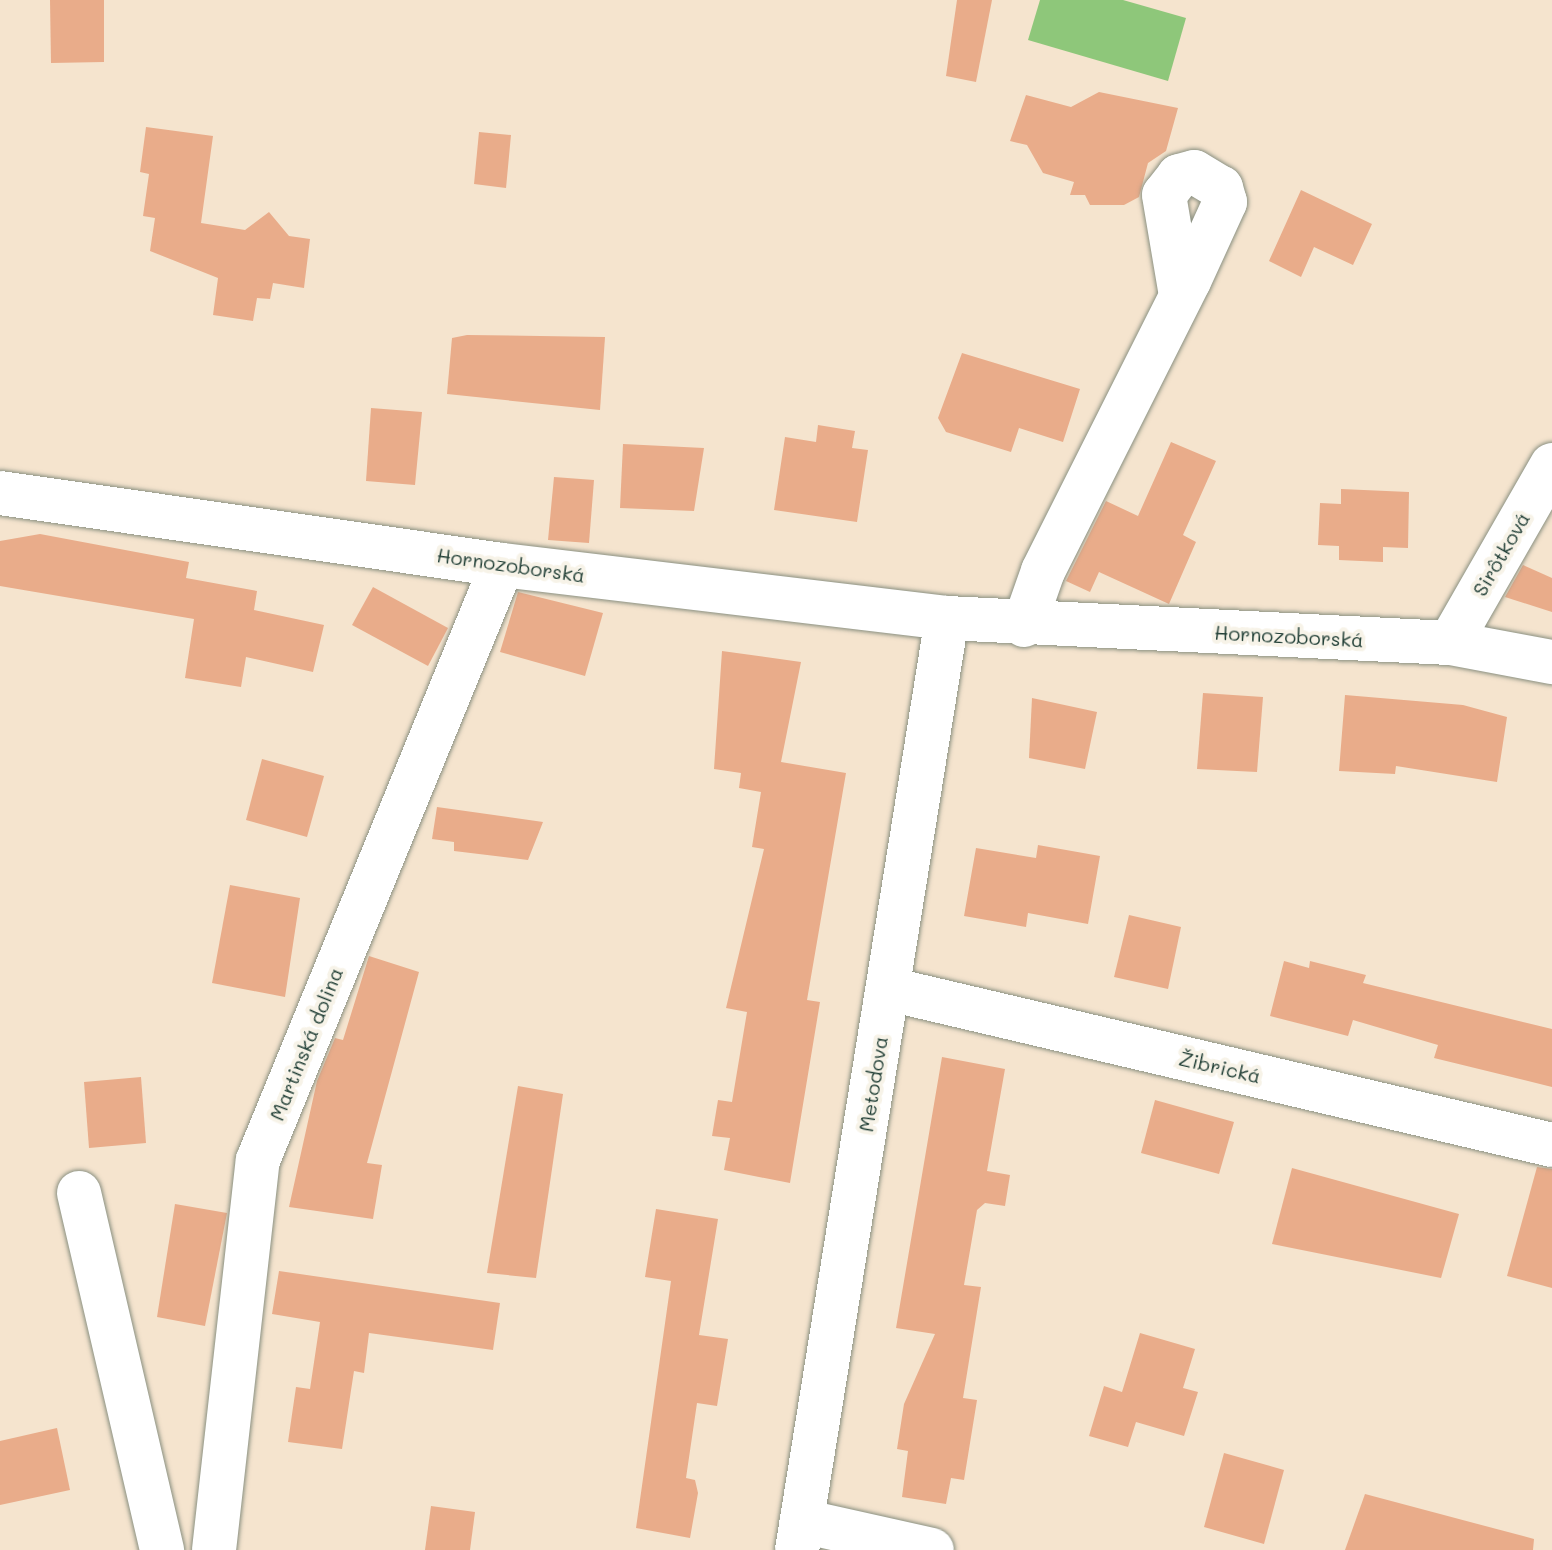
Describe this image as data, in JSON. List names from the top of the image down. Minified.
{"streets":{"street":["Sirôtková","Hornozoborská","Martinská dolina","Žibrická","Metodova"]},"crossings":[["Sirôtková","Hornozoborská"],["Hornozoborská","Martinská dolina"],["Hornozoborská","Metodova"],["Žibrická","Metodova"]]}
